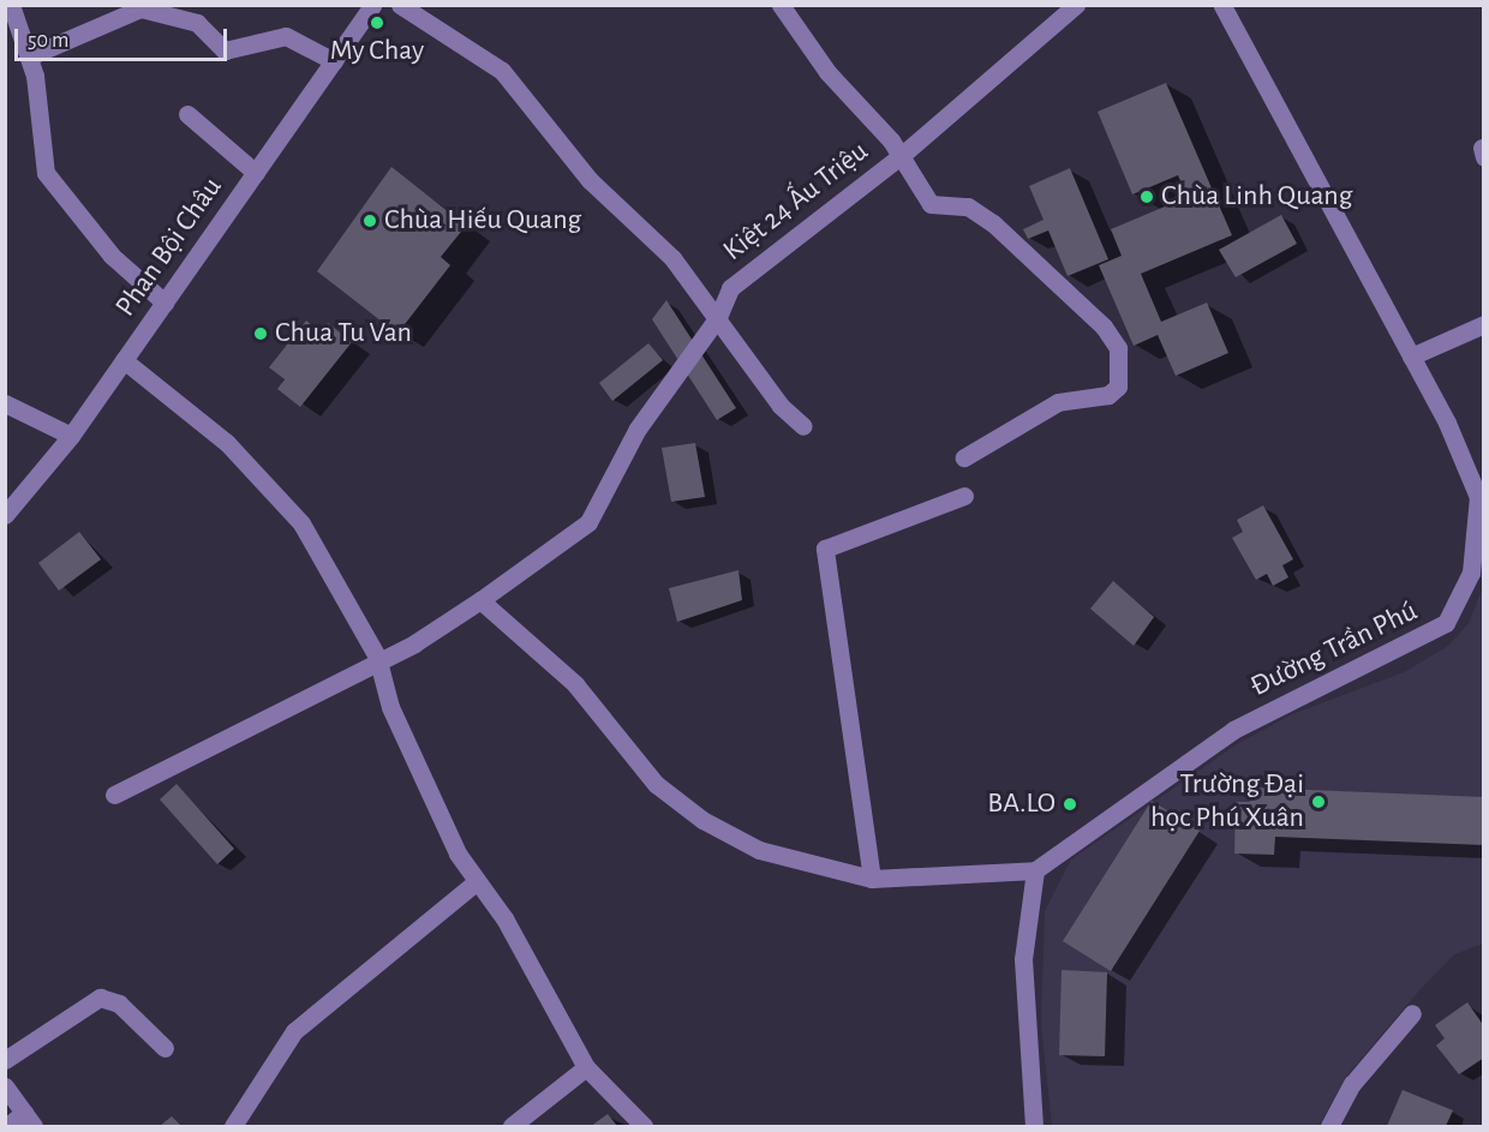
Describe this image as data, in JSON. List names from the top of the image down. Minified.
{"streets":{"street":["Kiệt 24 Ấu Triệu","Phan Bội Châu","Đường Trần Phú"]},"places":["My Chay","Chùa Linh Quang","Chùa Hiếu Quang","Chua Tu Van","Trường Đại học Phú Xuân","BA.LO"],"scale_bar":"50 m"}
